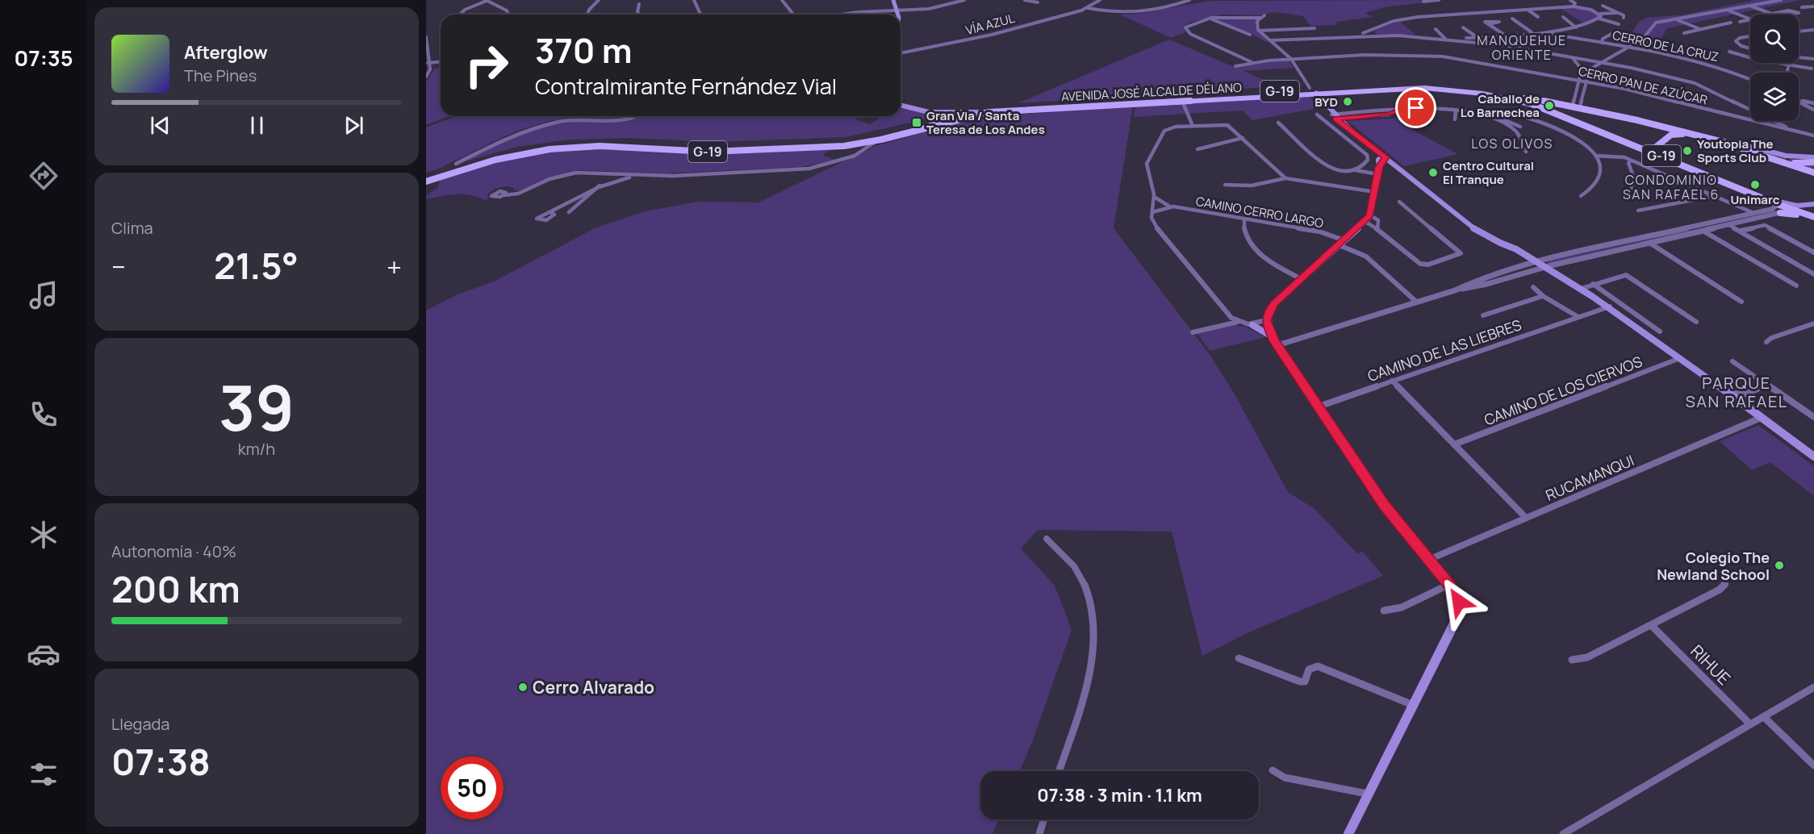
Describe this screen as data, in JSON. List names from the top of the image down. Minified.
{"streets":{"main road":["G-19","AVENIDA JOSÉ ALCALDE DÉLANO"],"street":["VÍA AZUL","CERRO DE LA CRUZ","CERRO PAN DE AZÚCAR","CAMINO CERRO LARGO","CAMINO DE LAS LIEBRES","CAMINO DE LOS CIERVOS","RUCAMANQUI","RIHUE"]},"crossings":[["G-19","AVENIDA JOSÉ ALCALDE DÉLANO"]],"districts":["MANQUEHUE ORIENTE","LOS OLIVOS","CONDOMINIO SAN RAFAEL 6","PARQUE SAN RAFAEL"],"places":{"other":["BYD","Caballo de Lo Barnechea","Youtopia The Sports Club","Centro Cultural El Tranque","Unimarc","Colegio The Newland School","Cerro Alvarado"],"transit":["Gran Via / Santa Teresa de Los Andes"]},"page":{"tabs":"07:35","turn":["370 m","Contralmirante Fernández Vial"],"song":["Afterglow","The Pines"],"tile":["Clima",["39","km/h"],["Autonomía · 40%","200 km"],["Llegada","07:38"]],"heat":["−","21.5°","+"],"limit":"50","trip":"07:38 · 3 min · 1.1 km"}}
